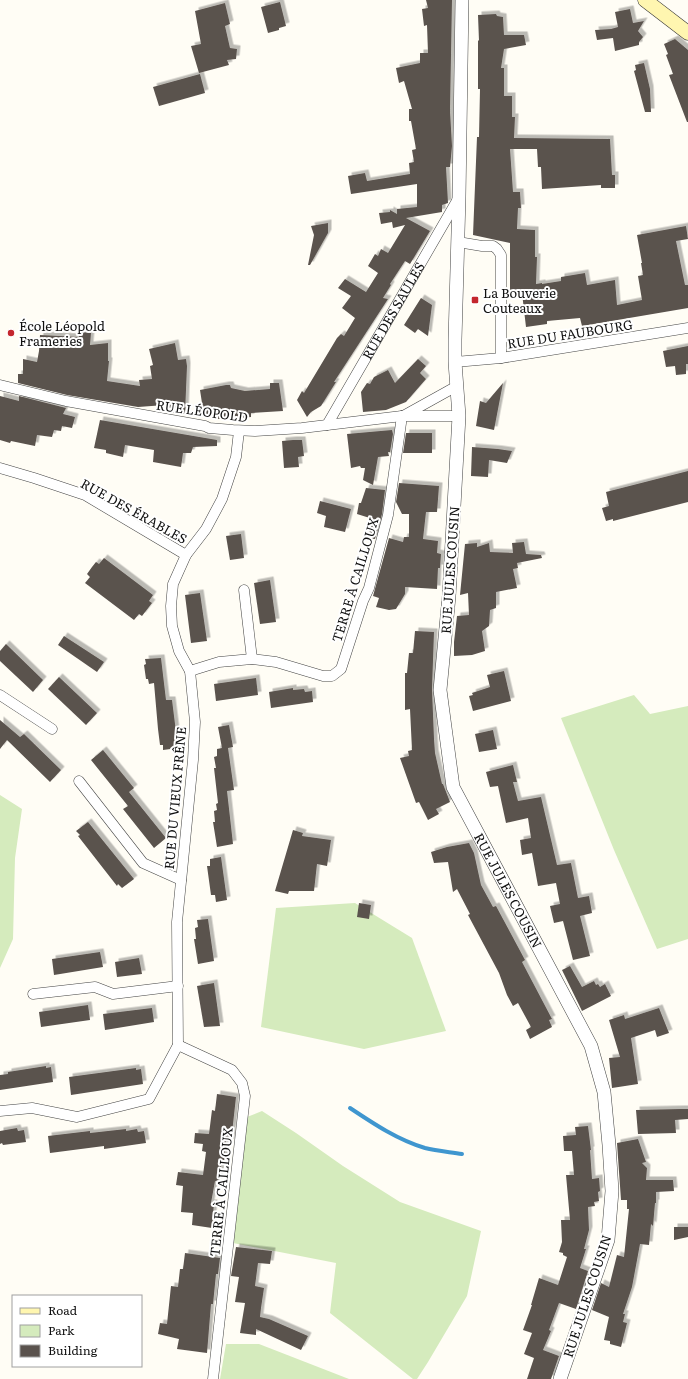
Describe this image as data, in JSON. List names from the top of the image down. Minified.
{"streets":{"street":["RUE DES SAULES","RUE DU FAUBOURG","RUE LÉOPOLD","RUE DES ÉRABLES","RUE JULES COUSIN","TERRE À CAILLOUX","RUE DU VIEUX FRÊNE"]},"crossings":[["RUE DES SAULES","RUE DU FAUBOURG"],["RUE DES SAULES","RUE LÉOPOLD"],["RUE DES SAULES","RUE JULES COUSIN"],["RUE LÉOPOLD","RUE JULES COUSIN"],["RUE LÉOPOLD","TERRE À CAILLOUX"],["RUE LÉOPOLD","RUE DU VIEUX FRÊNE"],["RUE DES ÉRABLES","RUE DU VIEUX FRÊNE"],["TERRE À CAILLOUX","RUE DU VIEUX FRÊNE"]],"places":{"transit":["La Bouverie Couteaux"],"other":["École Léopold Frameries"]},"legend":["Road","Park","Building"]}
